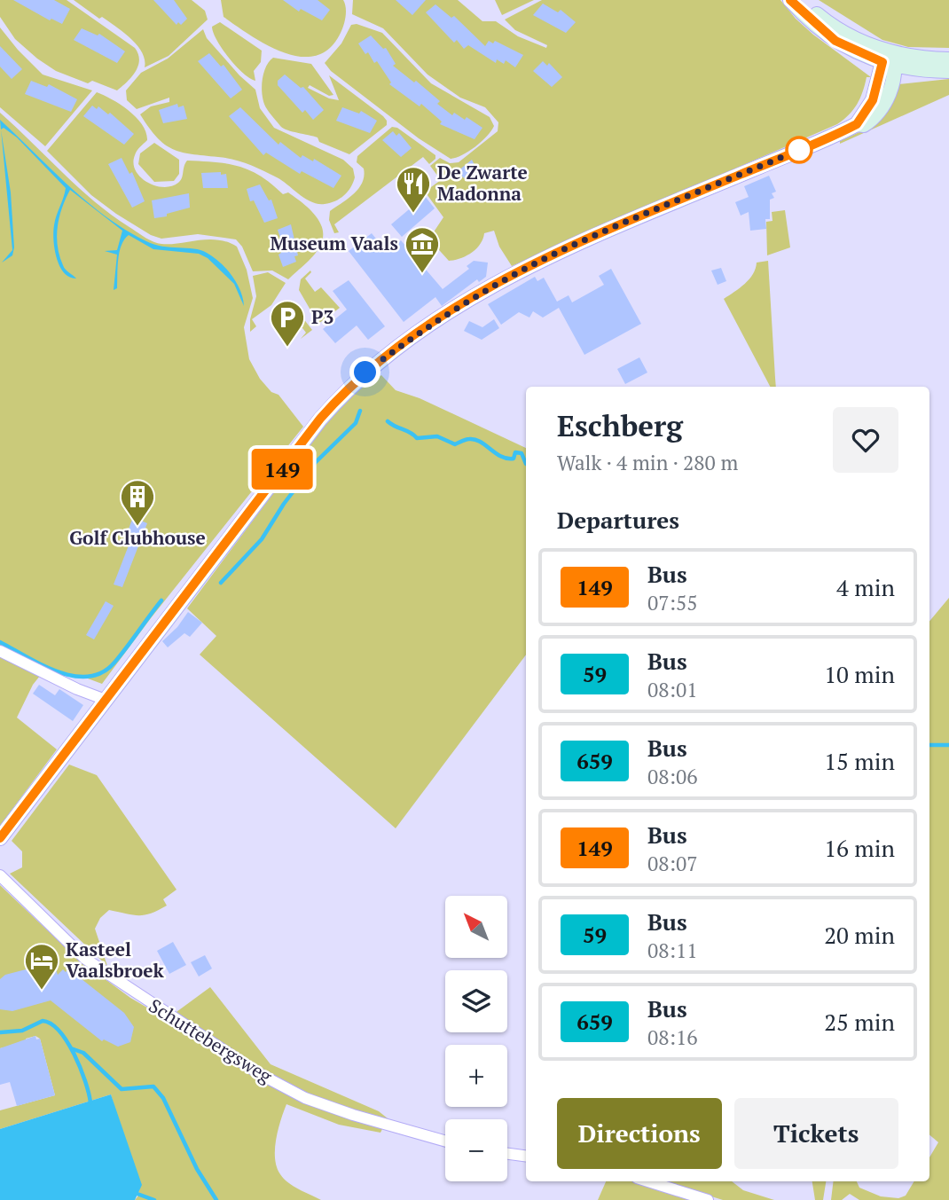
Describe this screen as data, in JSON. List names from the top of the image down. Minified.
{"streets":{"street":["Schuttebergsweg"]},"places":{"restaurant":["De Zwarte Madonna"],"museum":["Museum Vaals"],"parking":["P3"],"building":["Golf Clubhouse"],"hotel":["Kasteel Vaalsbroek"]},"lines":["bus line 149"],"north":"top left","page":{"on_map":"149","heading":[["Eschberg","Walk · 4 min · 280 m"],"Departures"],"list":[{"mark":"149","name":"Bus","note":"07:55","value":"4 min"},{"mark":"59","name":"Bus","note":"08:01","value":"10 min"},{"mark":"659","name":"Bus","note":"08:06","value":"15 min"},{"mark":"149","name":"Bus","note":"08:07","value":"16 min"},{"mark":"59","name":"Bus","note":"08:11","value":"20 min"},{"mark":"659","name":"Bus","note":"08:16","value":"25 min"}],"map_buttons":["+","−"],"buttons":["Directions","Tickets"]}}
